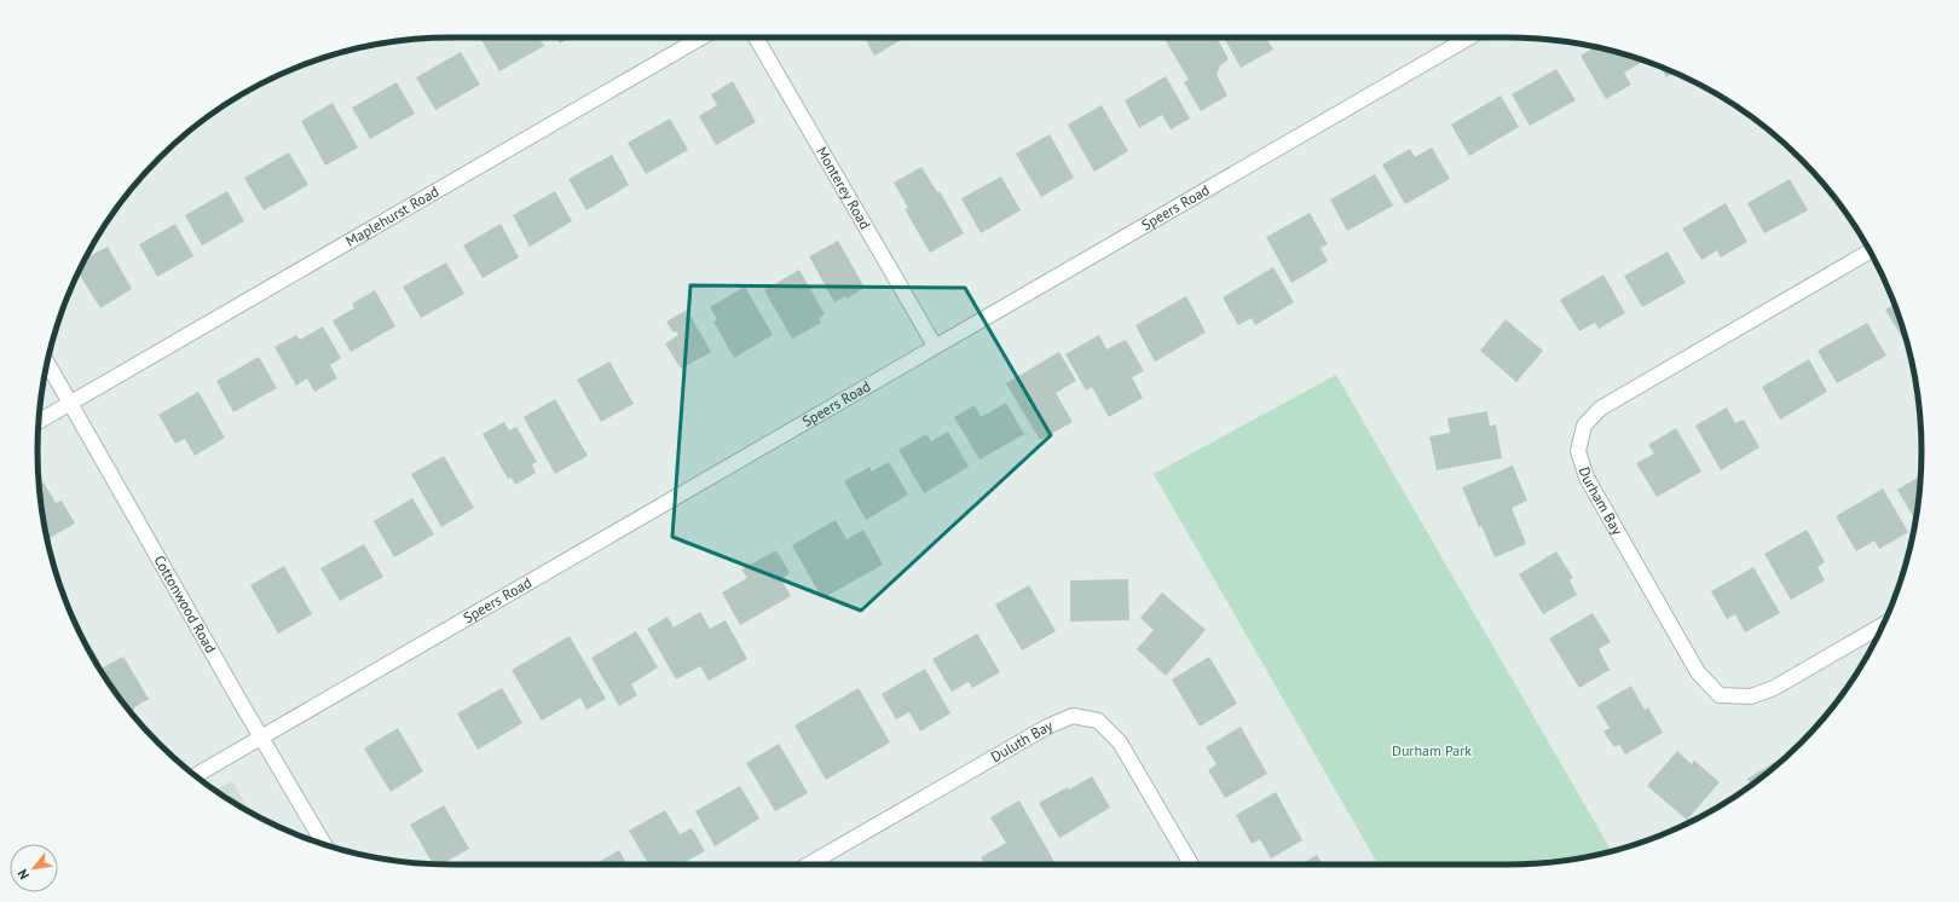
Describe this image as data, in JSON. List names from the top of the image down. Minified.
{"streets":{"street":["Monterey Road","Speers Road","Maplehurst Road","Durham Bay","Cottonwood Road","Duluth Bay"]},"crossings":[["Monterey Road","Speers Road"],["Speers Road","Cottonwood Road"],["Maplehurst Road","Cottonwood Road"]],"parks":["Durham Park"],"north":"bottom left"}
